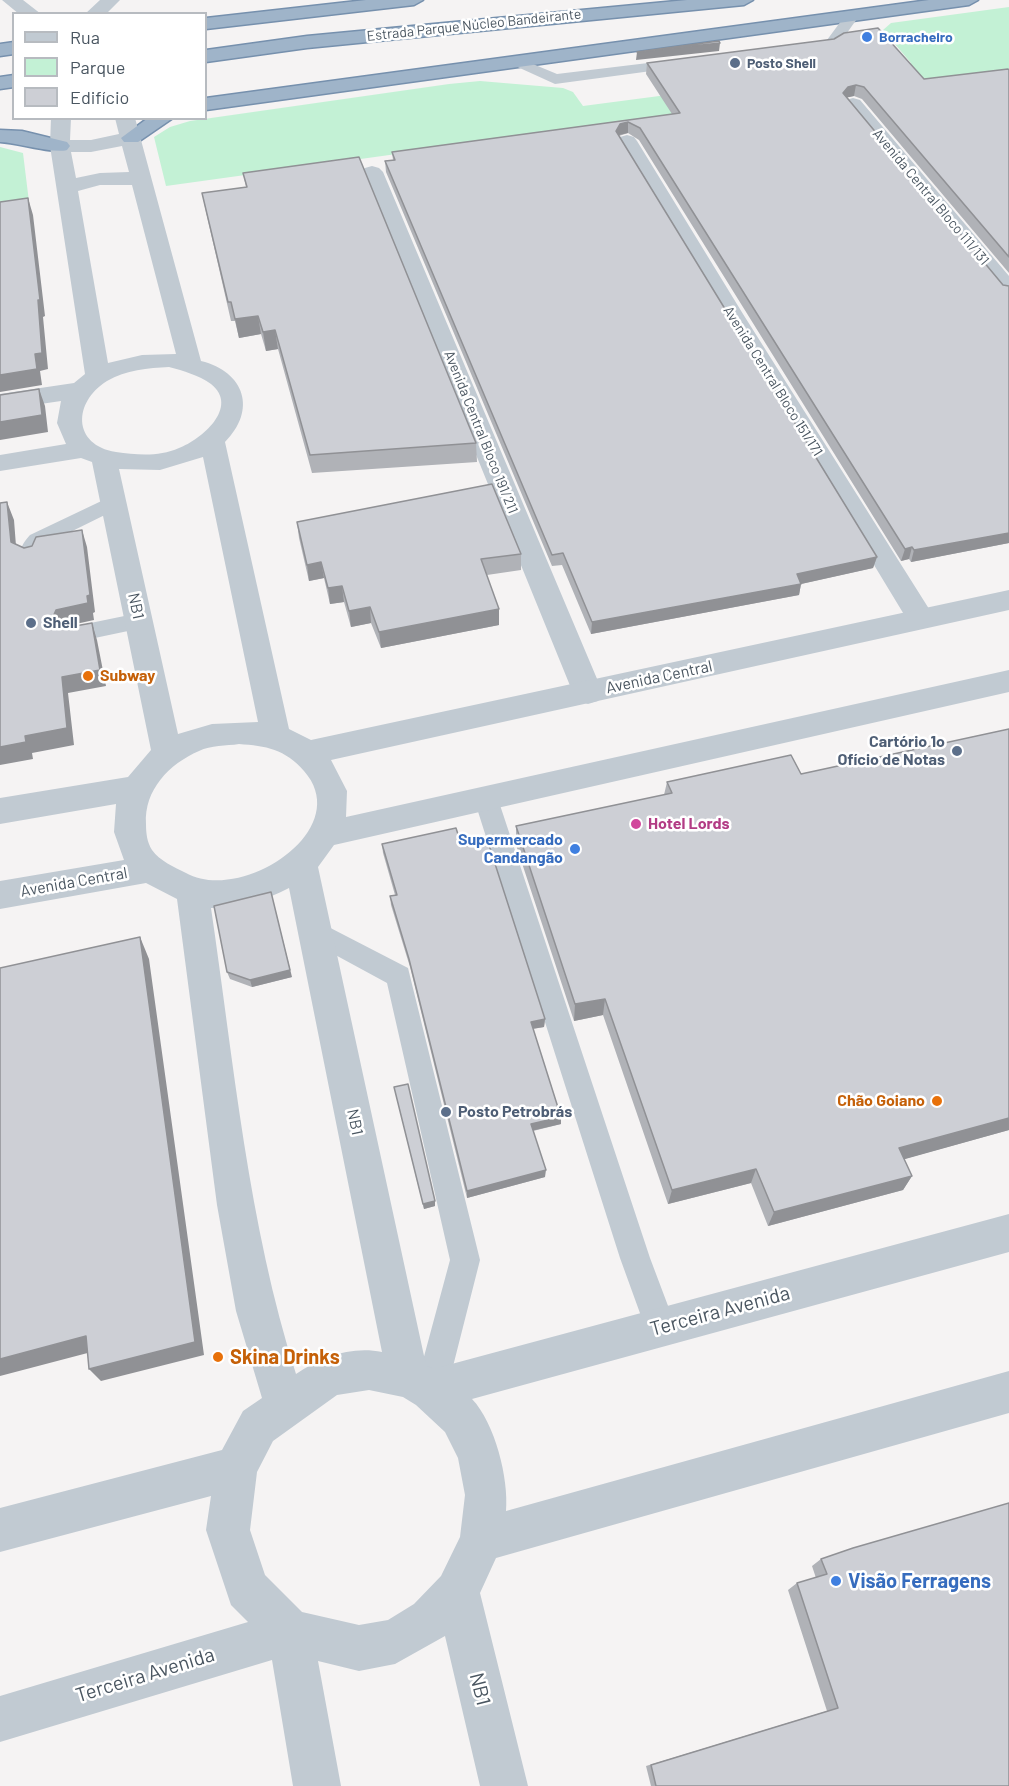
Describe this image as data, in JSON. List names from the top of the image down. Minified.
{"streets":{"highway":["Estrada Parque Núcleo Bandeirante"],"street":["Avenida Central Bloco 111/131","Avenida Central Bloco 151/171","Avenida Central Bloco 191/211","NB1","Avenida Central","Terceira Avenida"]},"crossings":[["Avenida Central Bloco 151/171","Avenida Central"],["Avenida Central Bloco 191/211","Avenida Central"],["NB1","Avenida Central"],["NB1","Terceira Avenida"]],"places":["Borracheiro","Posto Shell","Shell","Subway","Cartório 1o Ofício de Notas","Hotel Lords","Supermercado Candangão","Chão Goiano","Posto Petrobrás","Skina Drinks","Visão Ferragens"],"legend":["Rua","Parque","Edifício"]}
